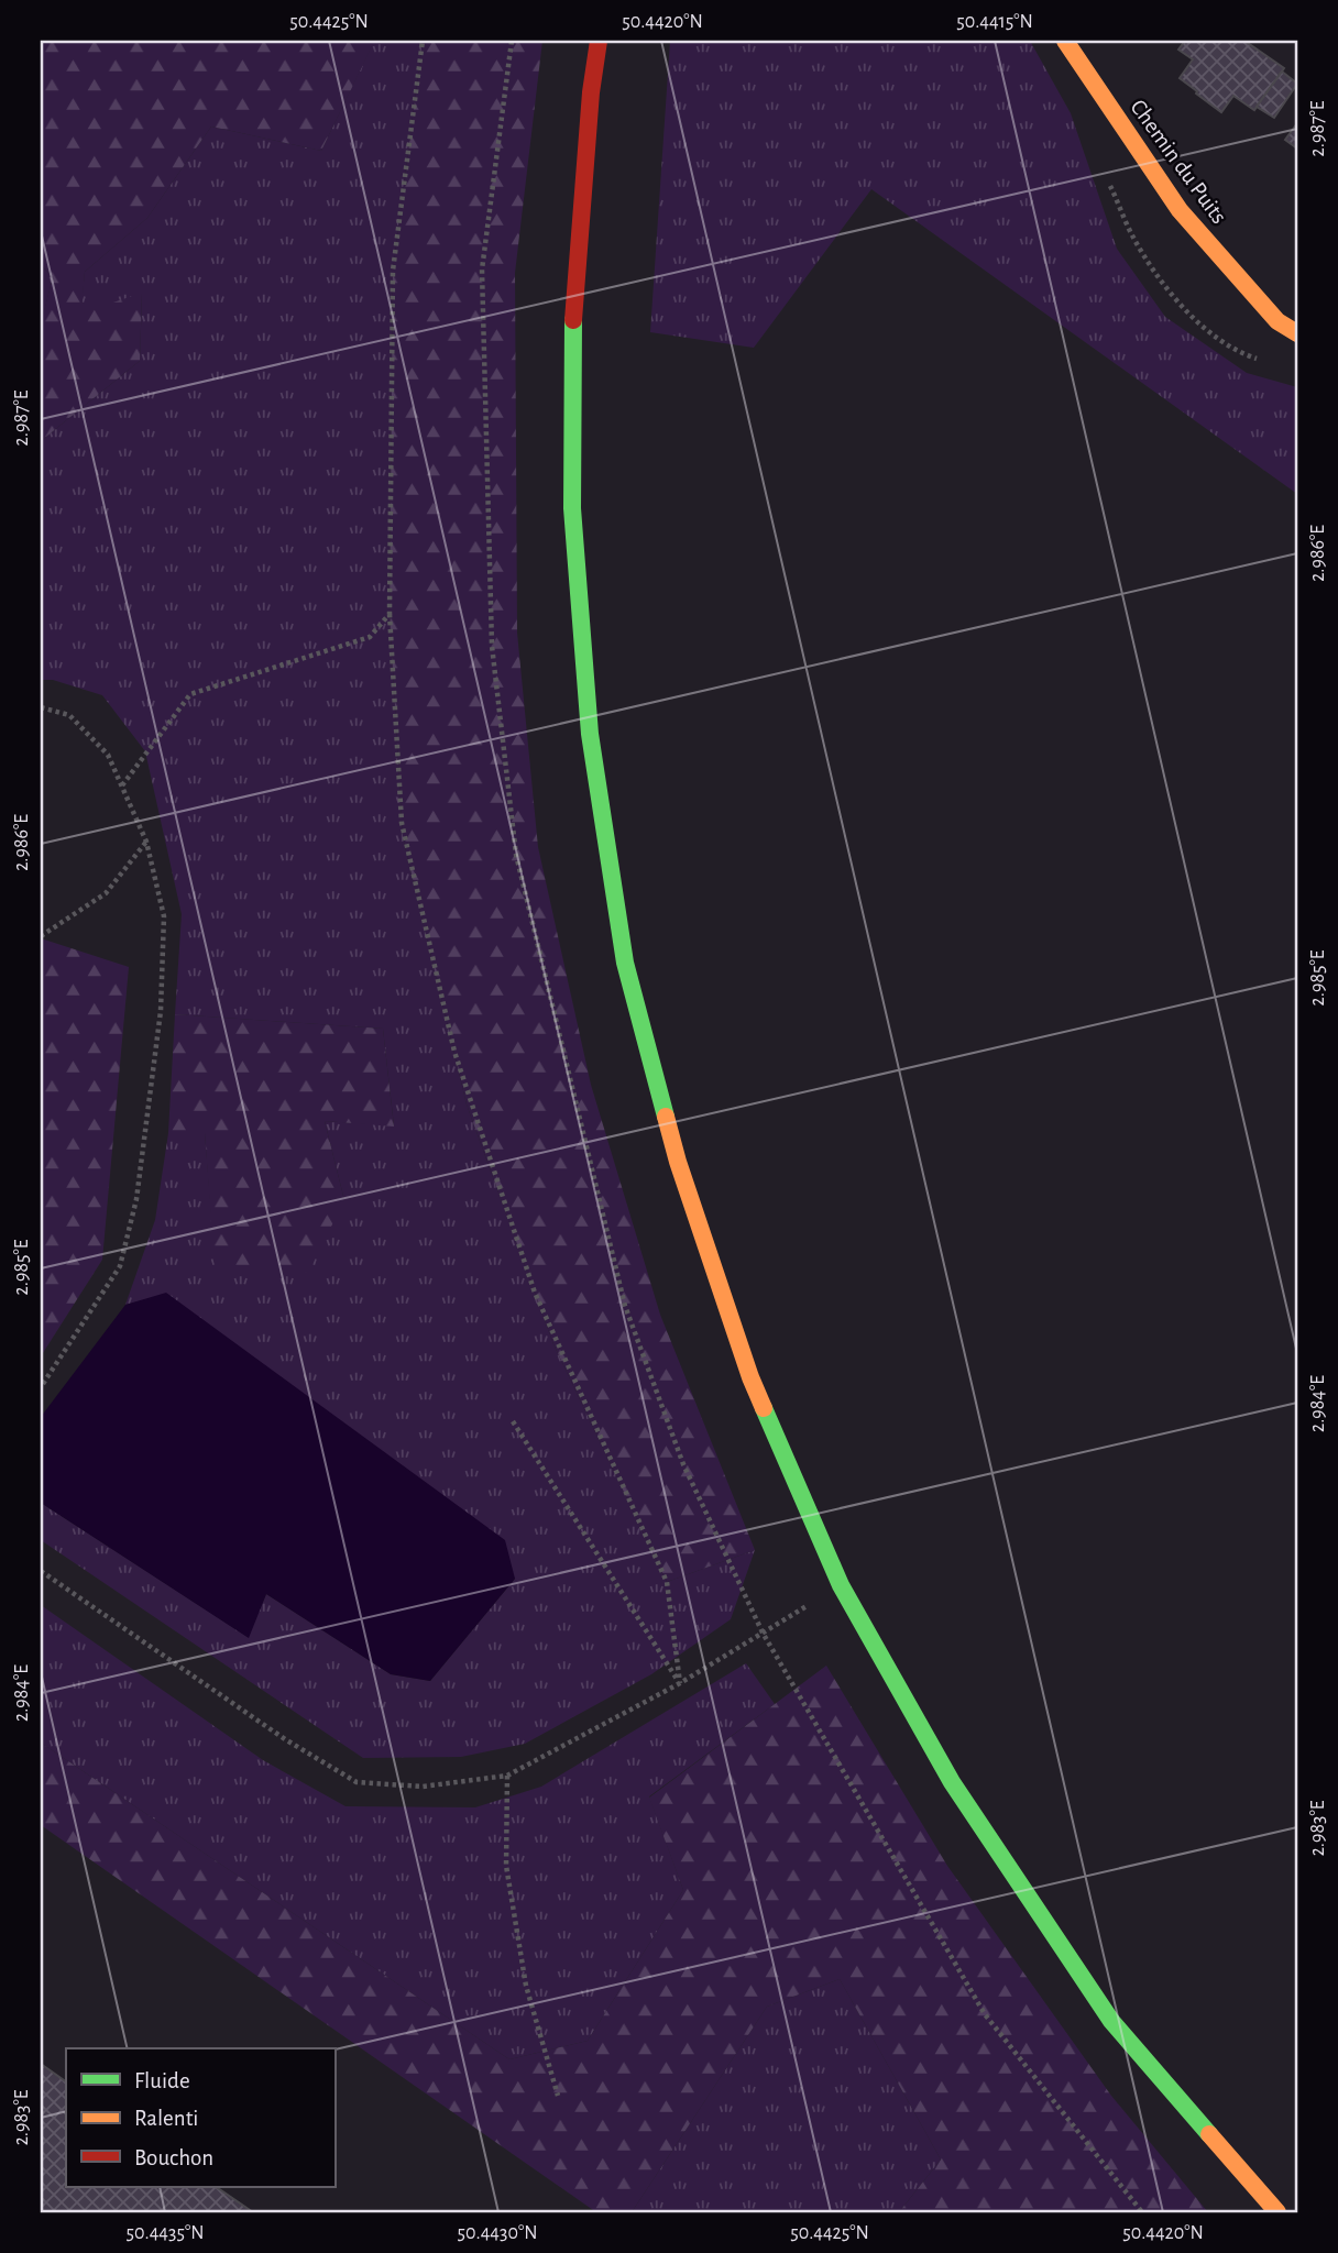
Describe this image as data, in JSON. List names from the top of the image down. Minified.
{"streets":{"main road":["Chemin du Puits"]},"legend":["Fluide","Ralenti","Bouchon"],"coordinates":["50.4425°N","50.4420°N","50.4415°N","2.987°E","2.986°E","2.985°E","2.984°E","2.983°E","50.4435°N","50.4430°N"]}
